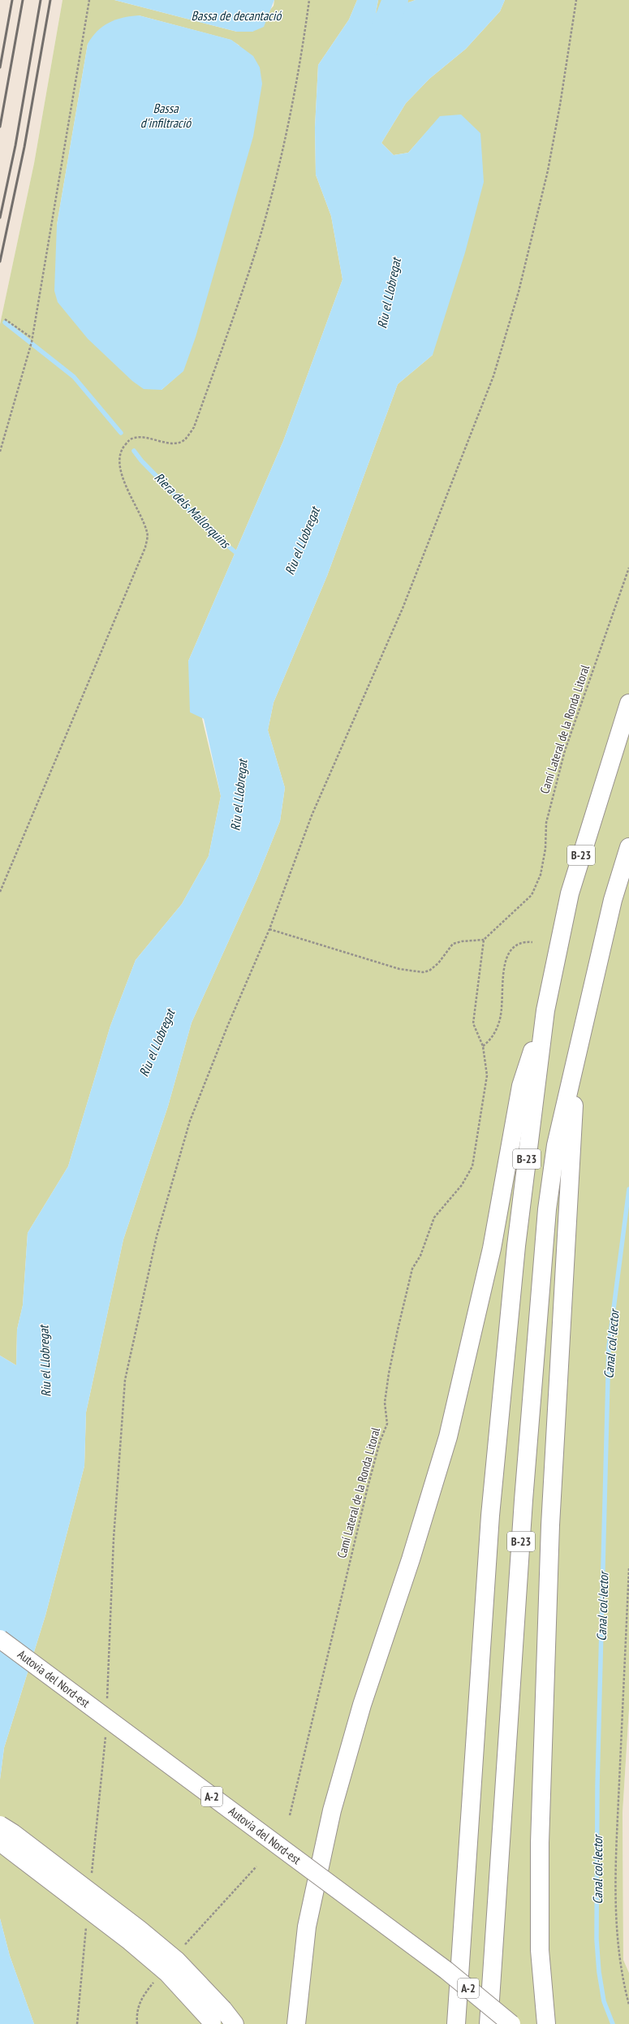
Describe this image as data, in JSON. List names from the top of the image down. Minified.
{"streets":{"highway":["B-23","Autovia del Nord-est","A-2"],"path":["Camí Lateral de la Ronda Litoral"]},"water":["Bassa de decantació","Bassa d'infiltració","Riu el Llobregat","Riera dels Mallorquins","Canal col·lector"]}
